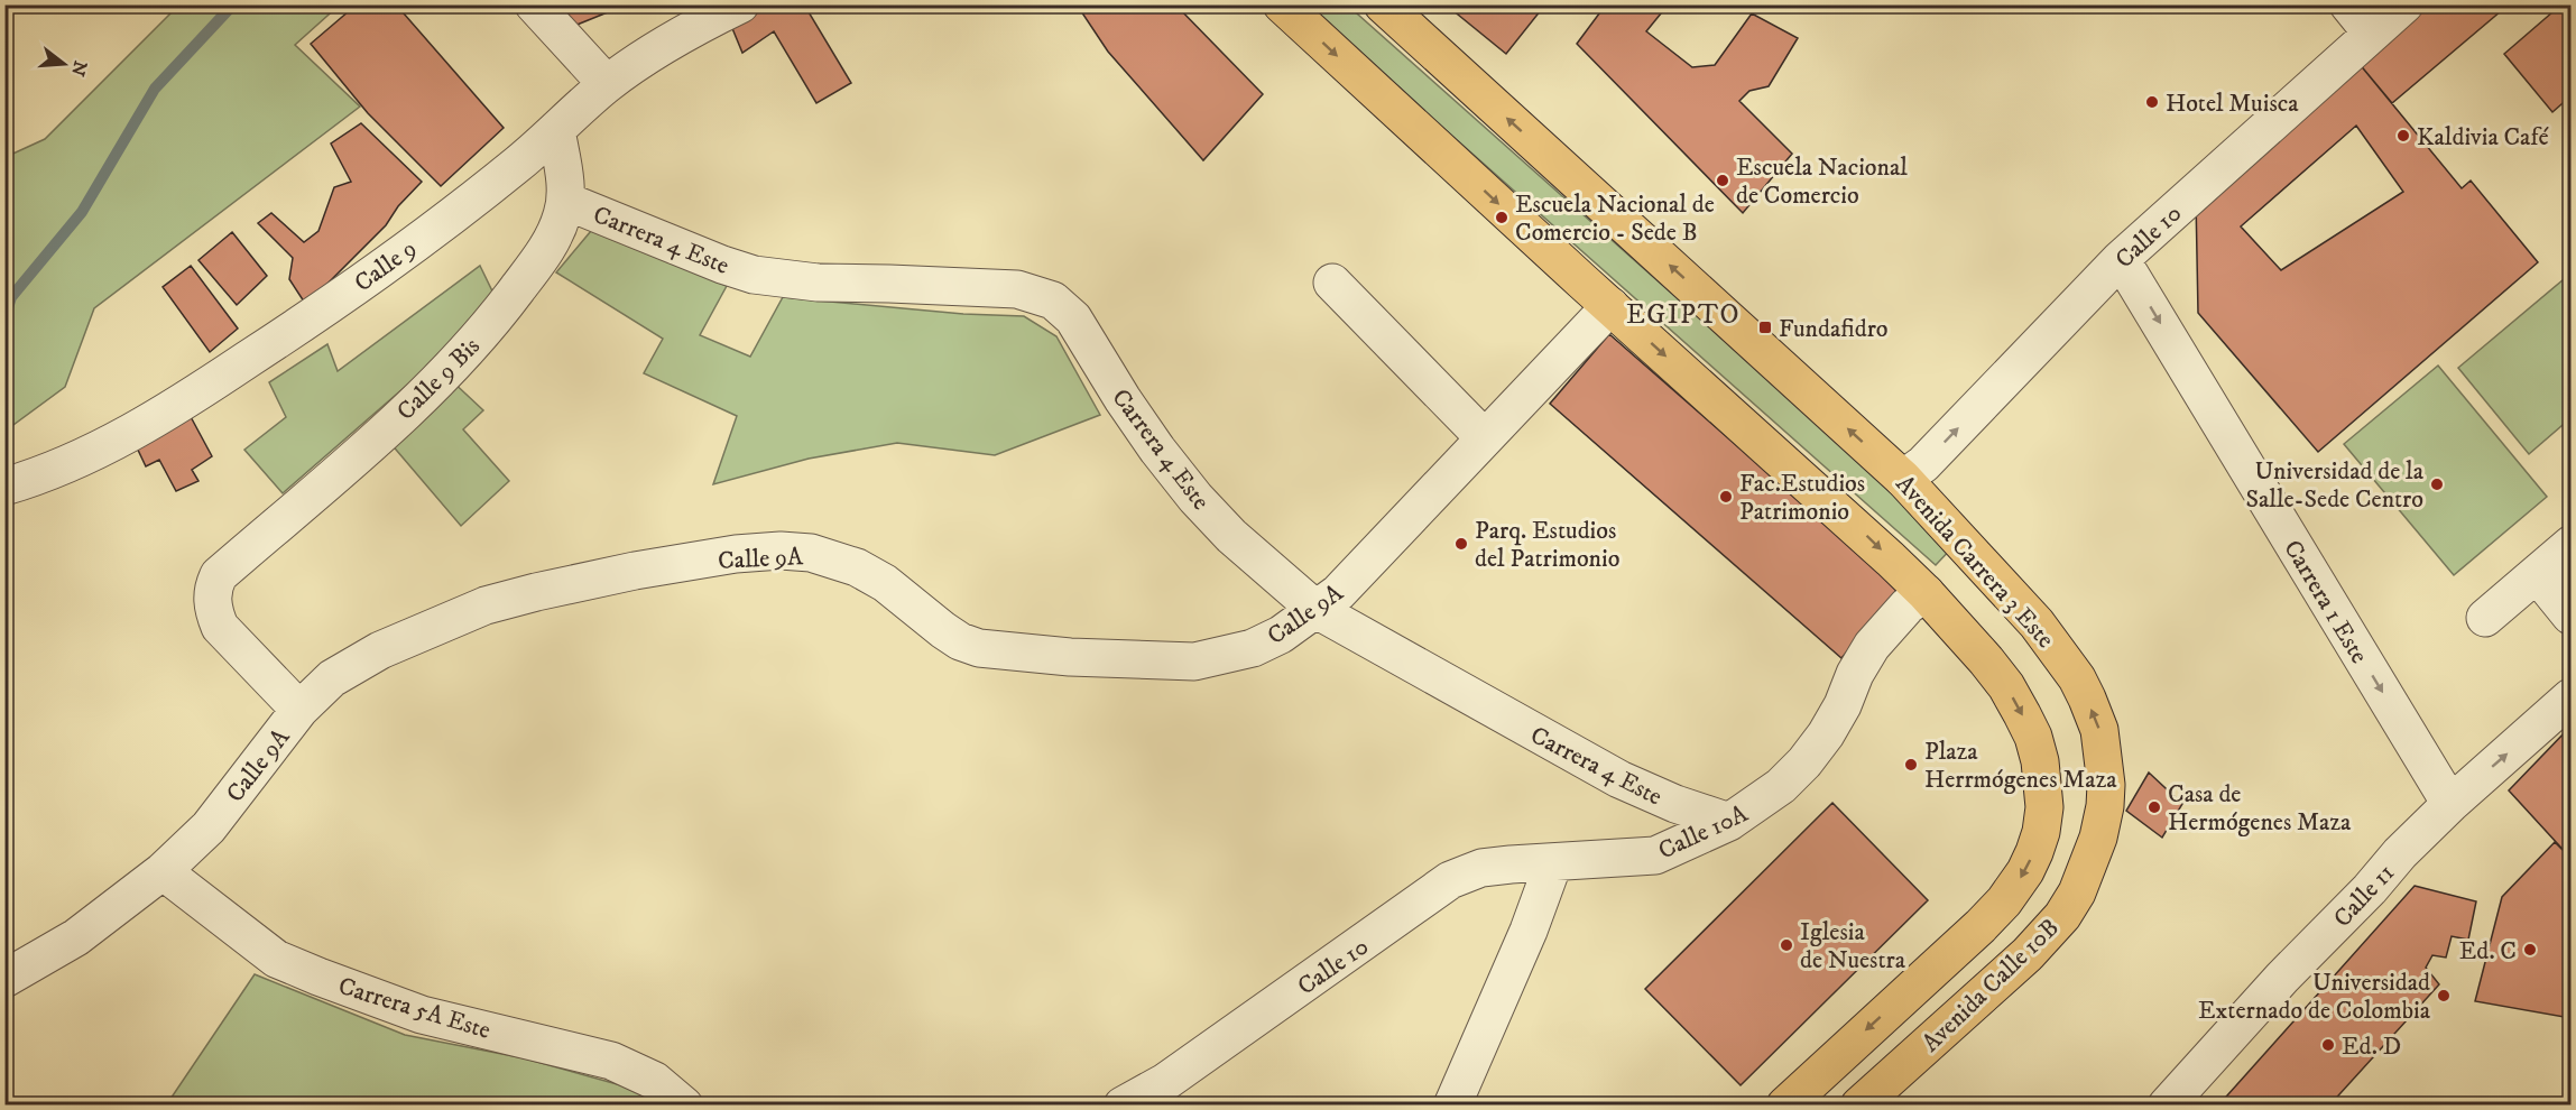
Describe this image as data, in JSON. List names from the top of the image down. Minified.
{"streets":{"main road":["Avenida Carrera 3 Este","Avenida Calle 10B"],"street":["Calle 10","Carrera 4 Este","Calle 9","Calle 9 Bis","Calle 9A","Carrera 1 Este","Calle 10A","Calle 11","Carrera 5A Este"]},"crossings":[["Calle 10","Avenida Carrera 3 Este"],["Calle 10","Carrera 1 Este"],["Calle 10","Calle 10A"],["Carrera 4 Este","Calle 9 Bis"],["Carrera 4 Este","Calle 9A"],["Carrera 4 Este","Calle 10A"],["Calle 9","Calle 9 Bis"],["Calle 9 Bis","Calle 9A"],["Calle 9A","Carrera 5A Este"],["Avenida Carrera 3 Este","Avenida Calle 10B"],["Carrera 1 Este","Calle 11"],["Calle 10A","Avenida Calle 10B"]],"one_way":["Carrera 1 Este","Avenida Calle 10B"],"districts":["EGIPTO"],"places":{"other":["Hotel Muisca","Kaldivia Café","Escuela Nacional de Comercio","Escuela Nacional de Comercio - Sede B","Universidad de la Salle-Sede Centro","Fac.Estudios Patrimonio","Parq. Estudios del Patrimonio","Plaza Herrmógenes Maza","Casa de Hermógenes Maza","Iglesia de Nuestra","Ed. C","Universidad Externado de Colombia","Ed. D"],"transit":["Fundafidro"]},"north":"right"}
